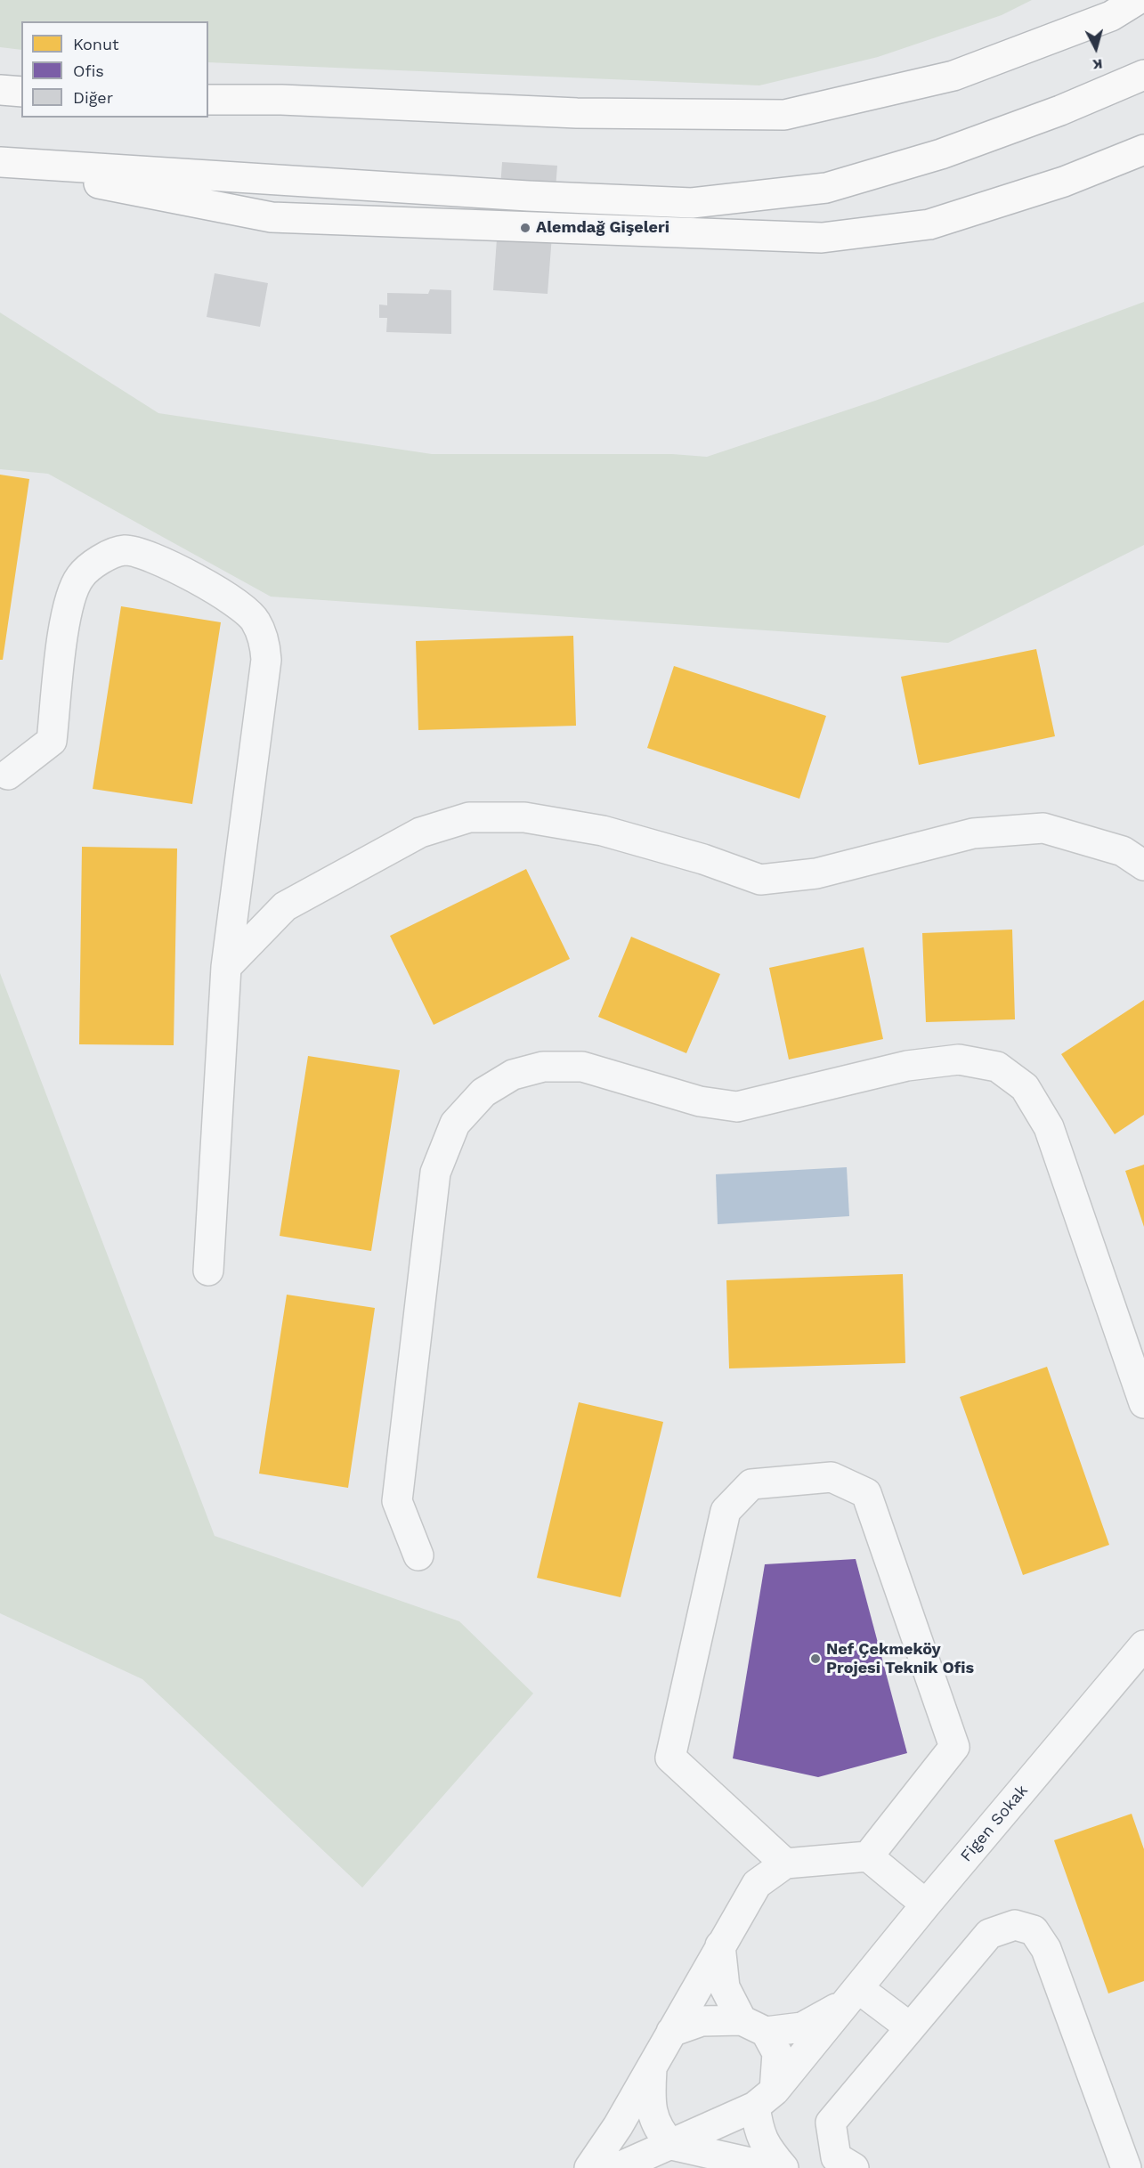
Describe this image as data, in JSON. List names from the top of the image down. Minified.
{"streets":{"street":["Figen Sokak"]},"places":["Alemdağ Gişeleri","Nef Çekmeköy Projesi Teknik Ofis"],"legend":["Konut","Ofis","Diğer"],"north":"bottom"}
